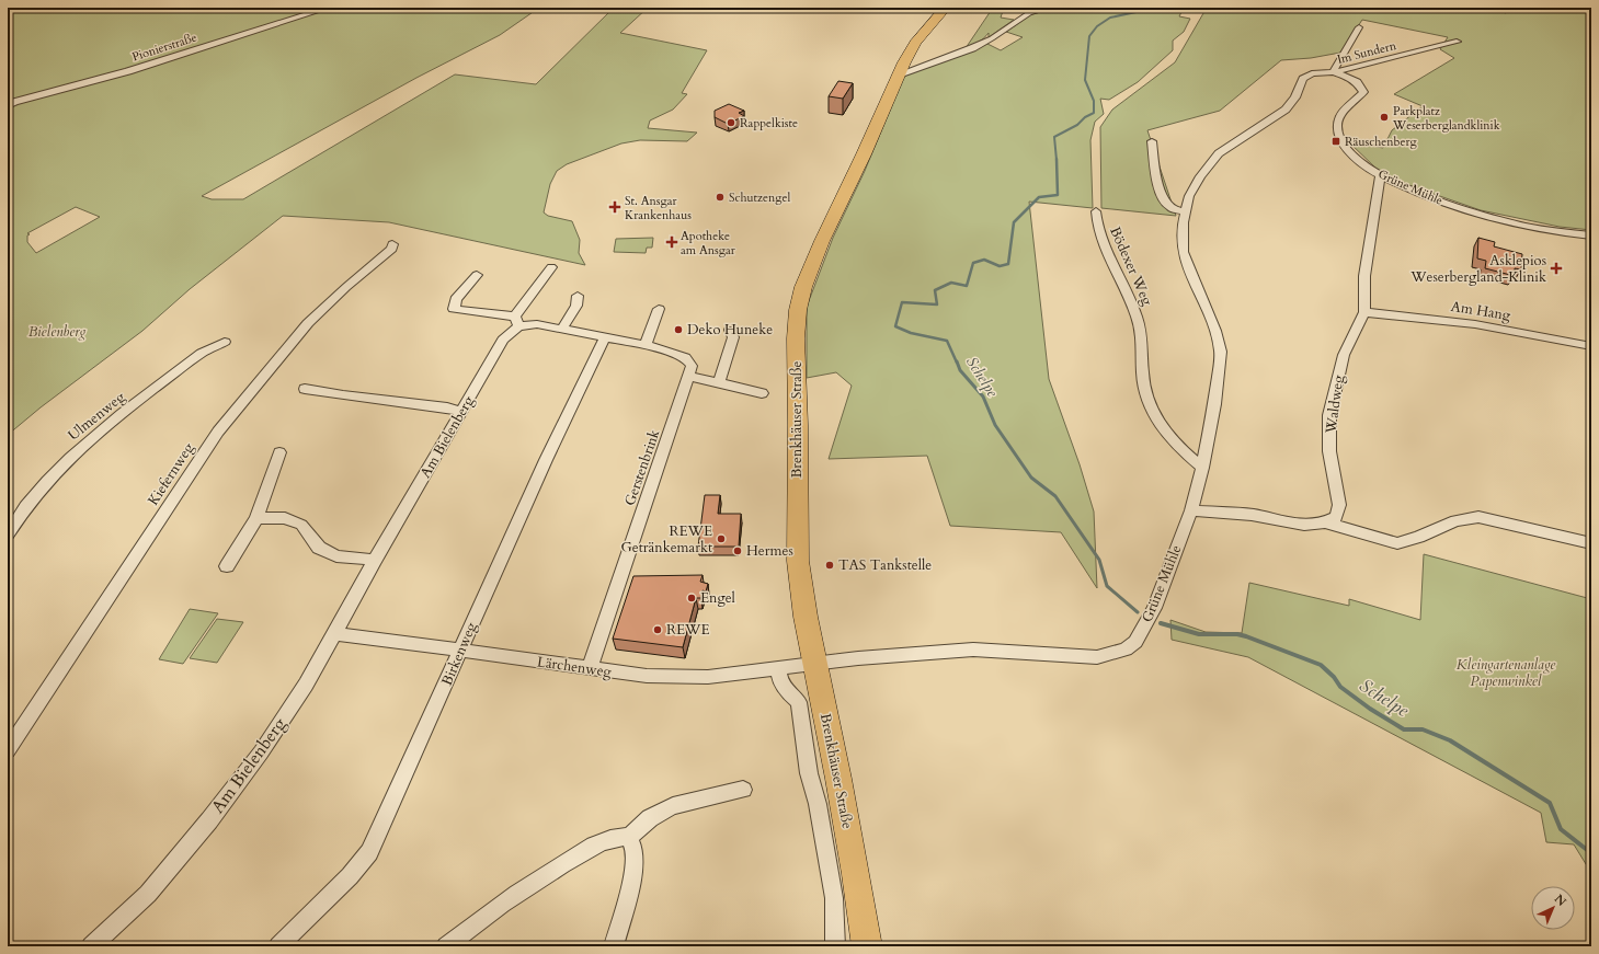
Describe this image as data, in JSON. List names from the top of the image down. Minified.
{"streets":{"main road":["Brenkhäuser Straße"],"street":["Pionierstraße","Im Sundern","Grüne Mühle","Bödexer Weg","Am Hang","Waldweg","Ulmenweg","Am Bielenberg","Gerstenbrink","Kiefernweg","Birkenweg","Lärchenweg"]},"crossings":[["Im Sundern","Grüne Mühle"],["Grüne Mühle","Bödexer Weg"],["Grüne Mühle","Waldweg"],["Grüne Mühle","Brenkhäuser Straße"],["Grüne Mühle","Lärchenweg"],["Am Hang","Waldweg"],["Brenkhäuser Straße","Lärchenweg"],["Am Bielenberg","Lärchenweg"],["Gerstenbrink","Lärchenweg"],["Birkenweg","Lärchenweg"]],"water":["Schelpe"],"parks":["Bielenberg","Kleingartenanlage Papenwinkel"],"places":{"other":["Parkplatz Weserberglandklinik","Rappelkiste","Schutzengel","Deko Huneke","REWE Getränkemarkt","Hermes","TAS Tankstelle","Engel","REWE"],"transit":["Räuschenberg"],"health":["St. Ansgar Krankenhaus","Apotheke am Ansgar","Asklepios Weserbergland-Klinik"]},"north":"top right"}
